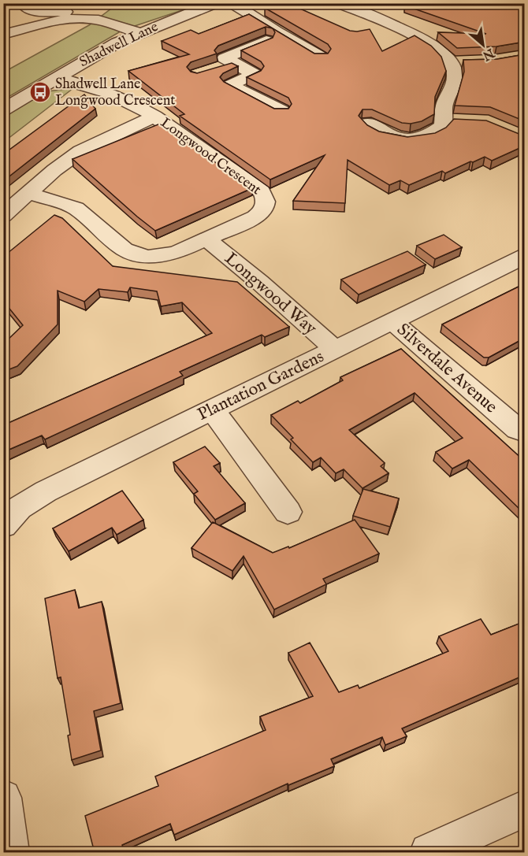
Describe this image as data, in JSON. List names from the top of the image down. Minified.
{"streets":{"street":["Shadwell Lane","Longwood Crescent","Longwood Way","Silverdale Avenue","Plantation Gardens"]},"crossings":[["Shadwell Lane","Longwood Crescent"],["Longwood Crescent","Longwood Way"],["Longwood Way","Plantation Gardens"],["Silverdale Avenue","Plantation Gardens"]],"places":{"bus stop":["Shadwell Lane Longwood Crescent"]},"north":"bottom right"}
